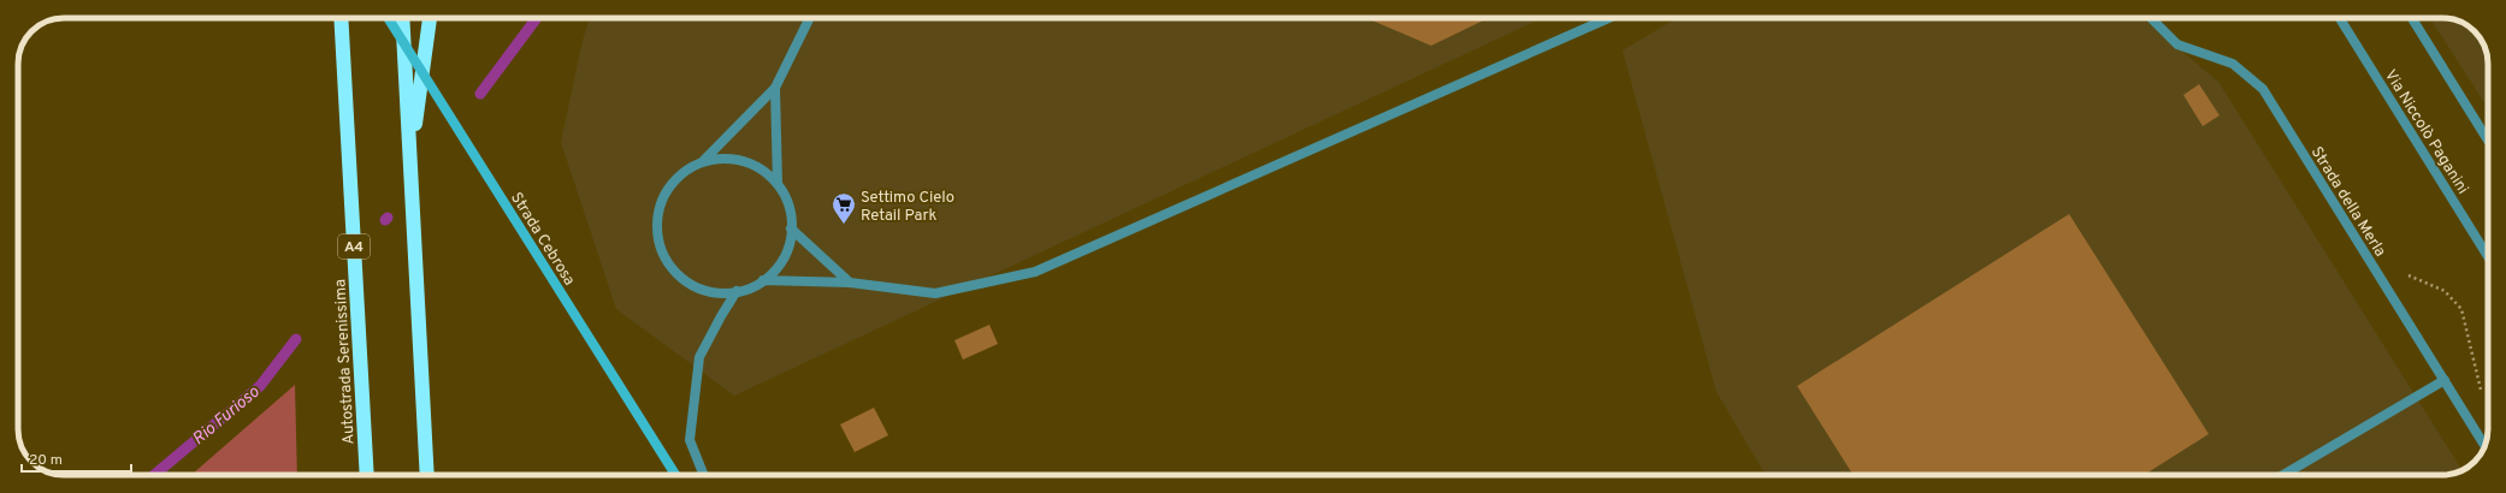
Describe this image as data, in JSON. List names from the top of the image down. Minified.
{"streets":{"highway":["A4","Autostrada Serenissima"],"main road":["Strada Cebrosa"],"street":["Via Niccolò Paganini","Strada della Merla"]},"water":["Rio Furioso"],"places":{"supermarket":["Settimo Cielo Retail Park"]},"scale_bar":"20 m"}
